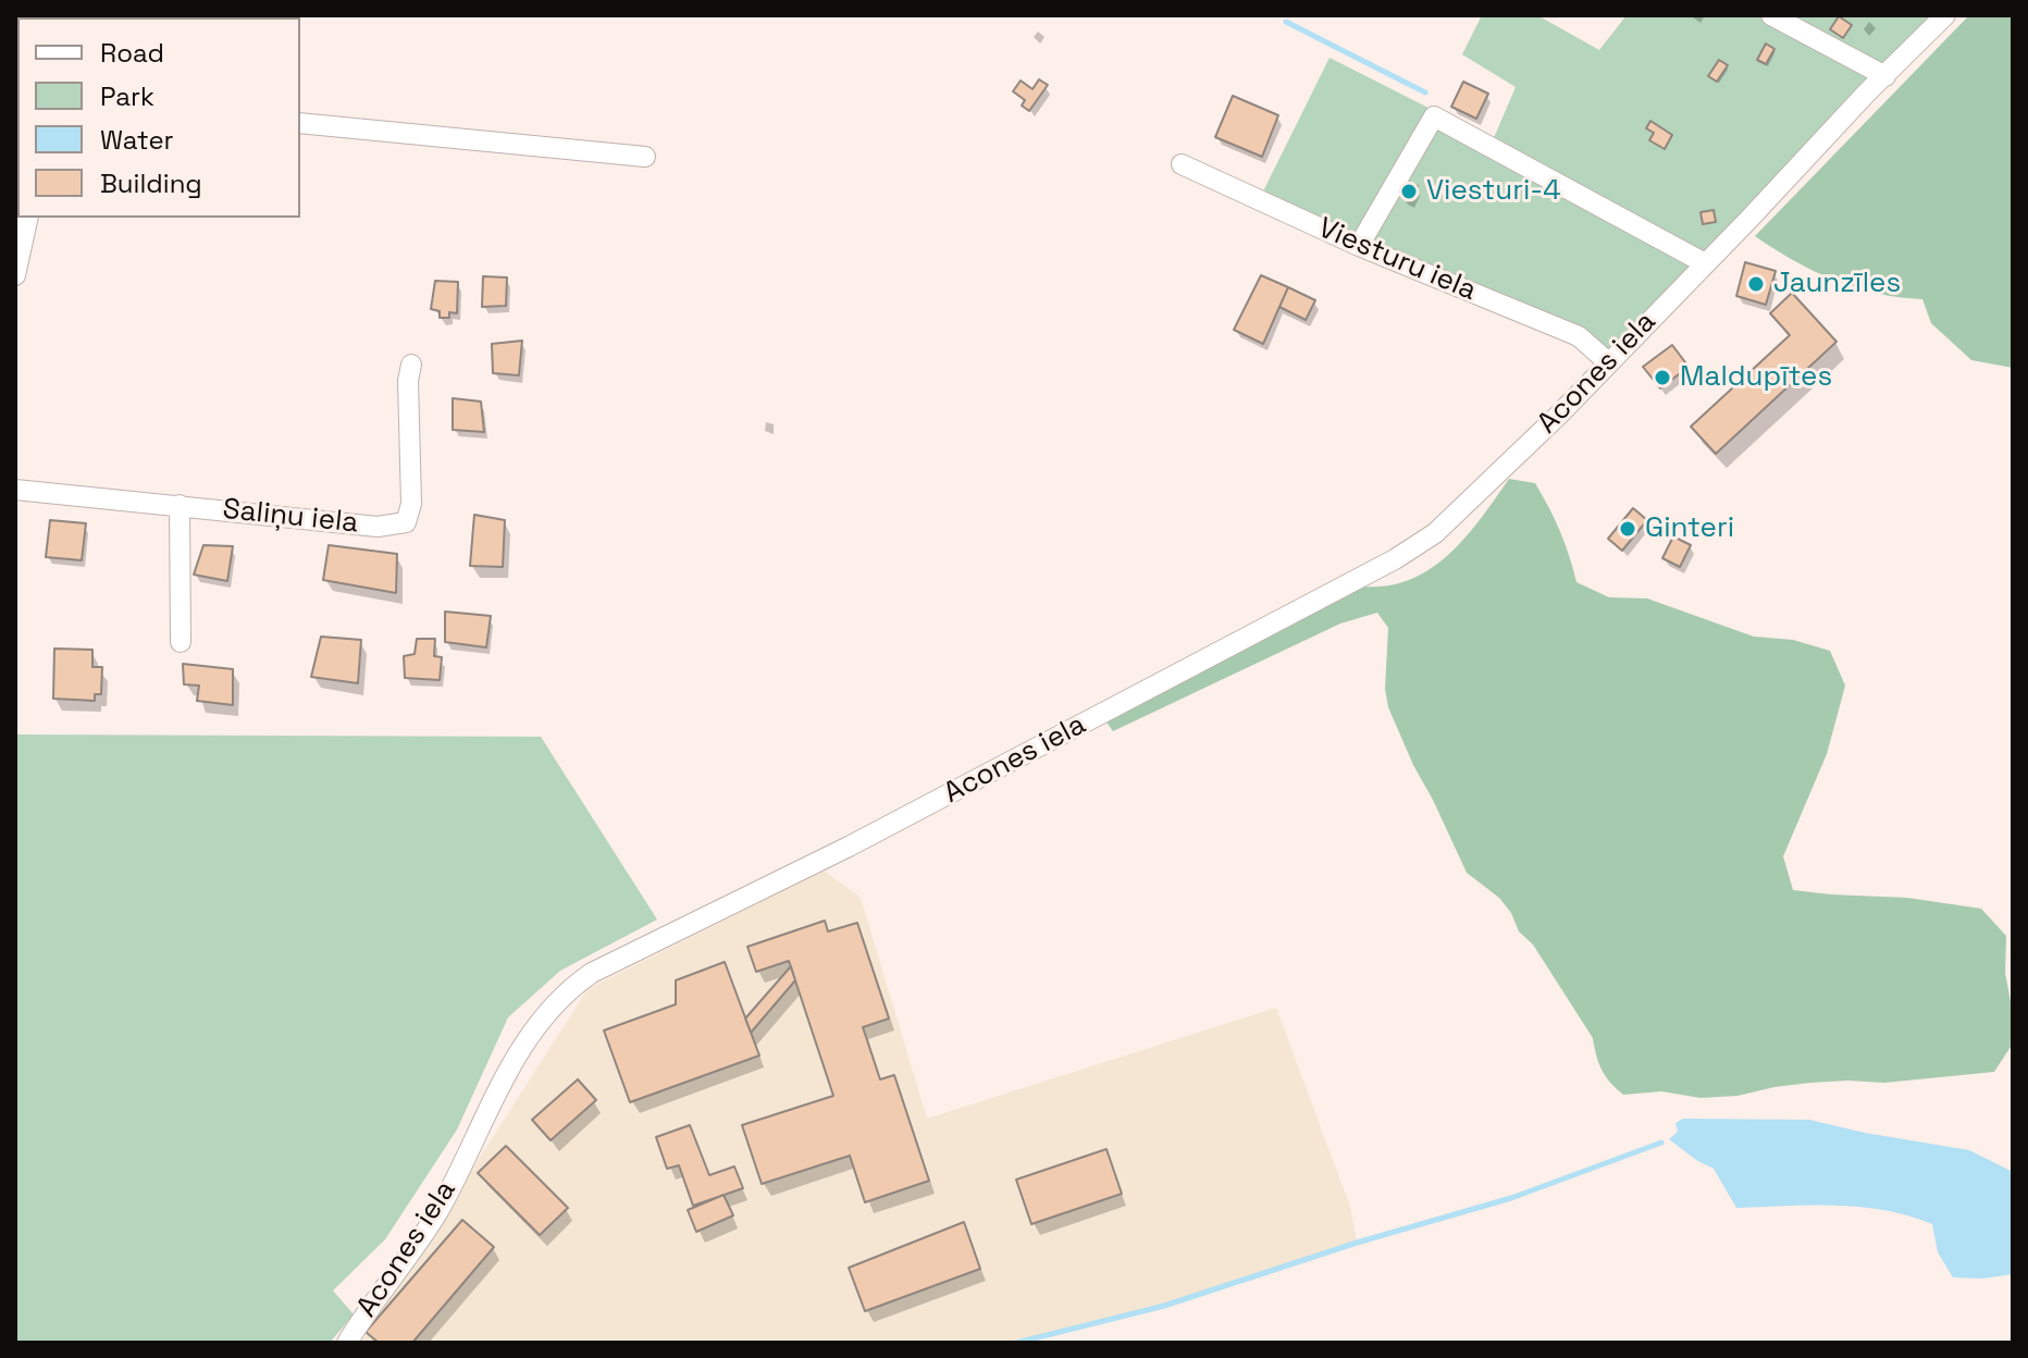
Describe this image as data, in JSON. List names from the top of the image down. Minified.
{"streets":{"street":["Viesturu iela","Acones iela","Saliņu iela"]},"crossings":[["Viesturu iela","Acones iela"]],"places":["Viesturi-4","Jaunzīles","Maldupītes","Ginteri"],"legend":["Road","Park","Water","Building"]}
